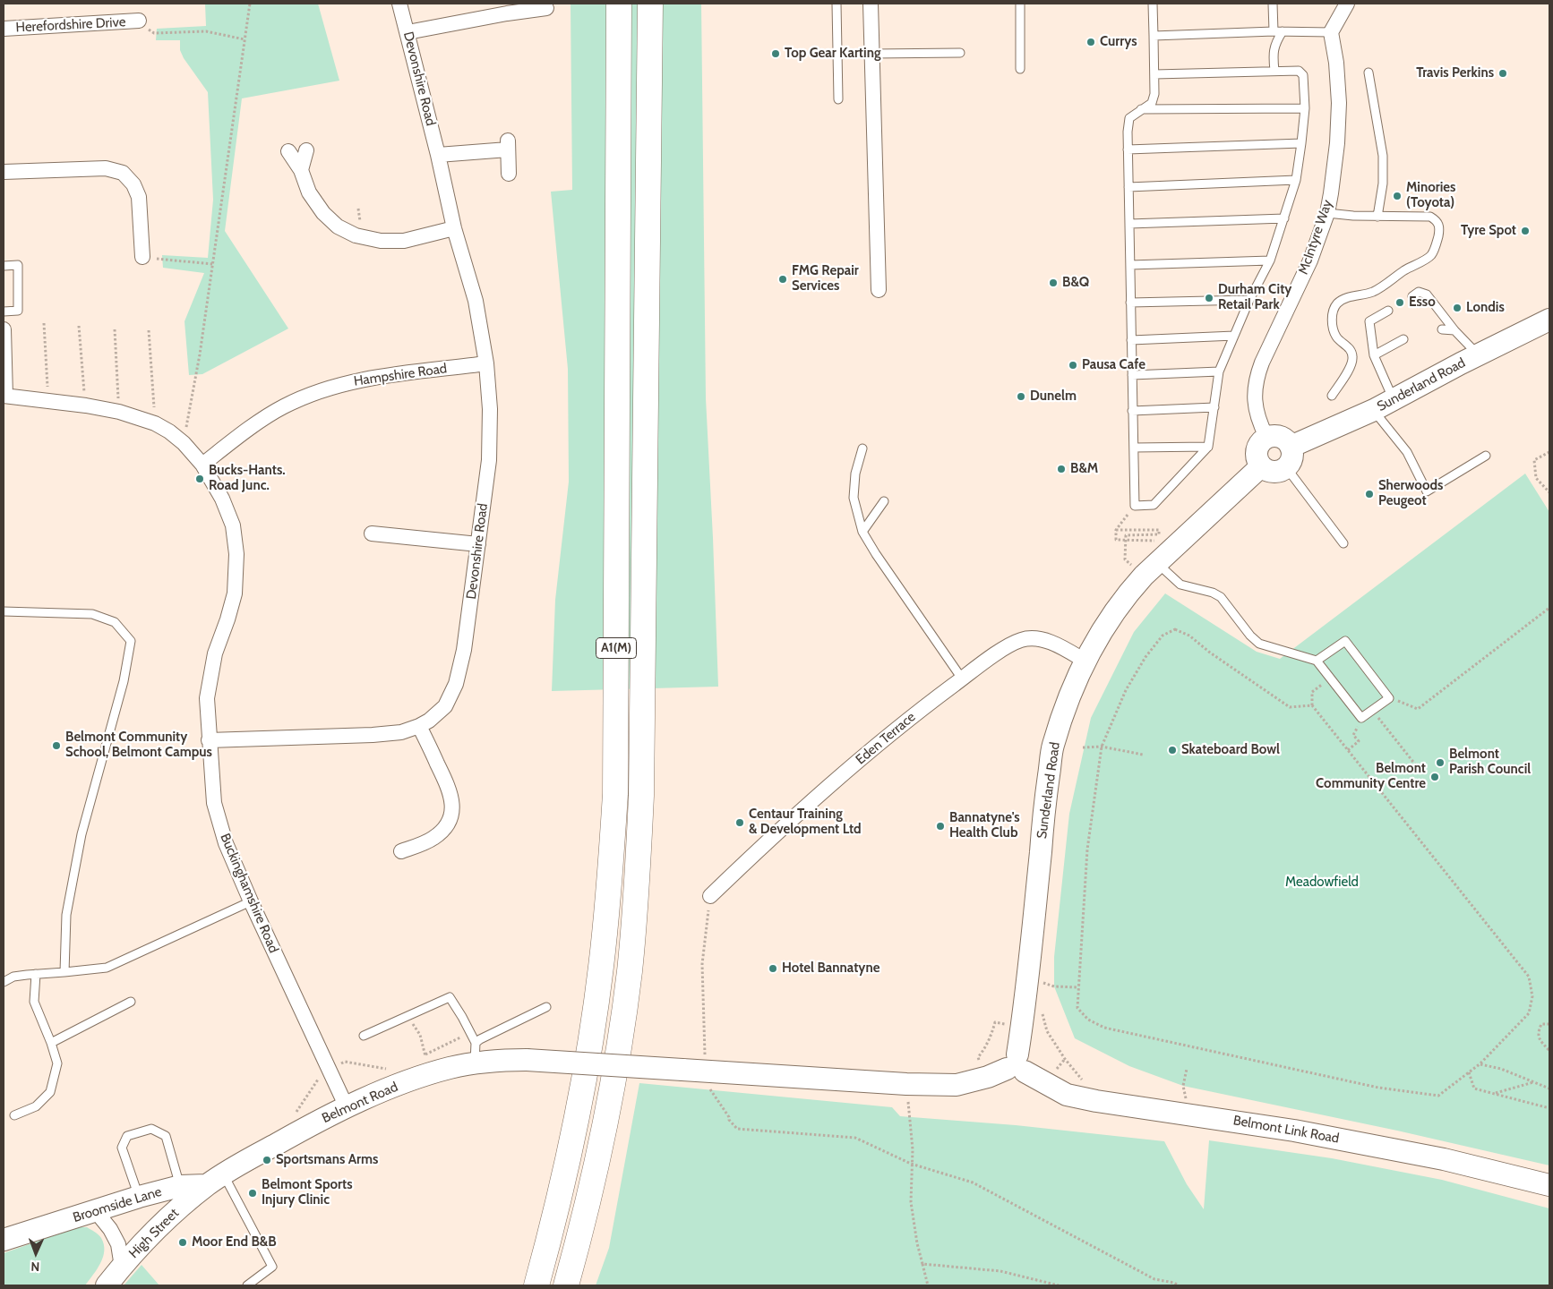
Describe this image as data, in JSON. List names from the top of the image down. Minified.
{"streets":{"highway":["A1(M)"],"street":["Herefordshire Drive","Devonshire Road","McIntyre Way","Hampshire Road","Sunderland Road","Eden Terrace","Buckinghamshire Road","Belmont Road","Belmont Link Road","Broomside Lane","High Street"]},"crossings":[["Devonshire Road","Hampshire Road"],["Devonshire Road","Buckinghamshire Road"],["McIntyre Way","Sunderland Road"],["Hampshire Road","Buckinghamshire Road"],["Sunderland Road","Eden Terrace"],["Sunderland Road","Belmont Road"],["Sunderland Road","Belmont Link Road"],["Buckinghamshire Road","Belmont Road"],["Belmont Road","Belmont Link Road"],["Belmont Road","Broomside Lane"],["Belmont Road","High Street"],["Broomside Lane","High Street"]],"parks":["Meadowfield"],"places":["Currys","Top Gear Karting","Travis Perkins","Minories (Toyota)","Tyre Spot","FMG Repair Services","B&Q","Durham City Retail Park","Esso","Londis","Pausa Cafe","Dunelm","B&M","Bucks-Hants. Road Junc.","Sherwoods Peugeot","Belmont Community School, Belmont Campus","Skateboard Bowl","Belmont Parish Council","Belmont Community Centre","Centaur Training & Development Ltd","Bannatyne's Health Club","Hotel Bannatyne","Sportsmans Arms","Belmont Sports Injury Clinic","Moor End B&B"],"north":"bottom"}
